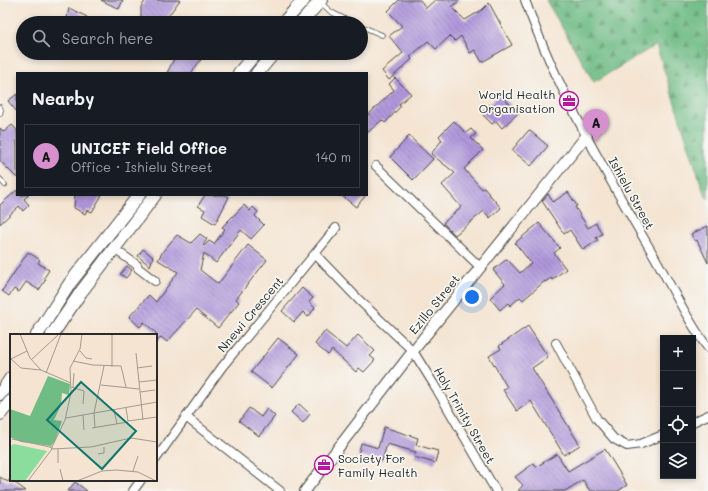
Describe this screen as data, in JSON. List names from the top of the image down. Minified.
{"streets":{"street":["Ishielu Street","Ezillo Street","Nnewi Crescent","Holy Trinity Street"]},"crossings":[["Ishielu Street","Ezillo Street"],["Ezillo Street","Holy Trinity Street"],["Nnewi Crescent","Holy Trinity Street"]],"places":{"office":["World Health Organisation","Society For Family Health"]},"page":{"search":"Search here","heading":"Nearby","pins":"A","list":[{"mark":"A","name":"UNICEF Field Office","note":"Office · Ishielu Street","value":"140 m"}],"map_buttons":["+","−"]}}
